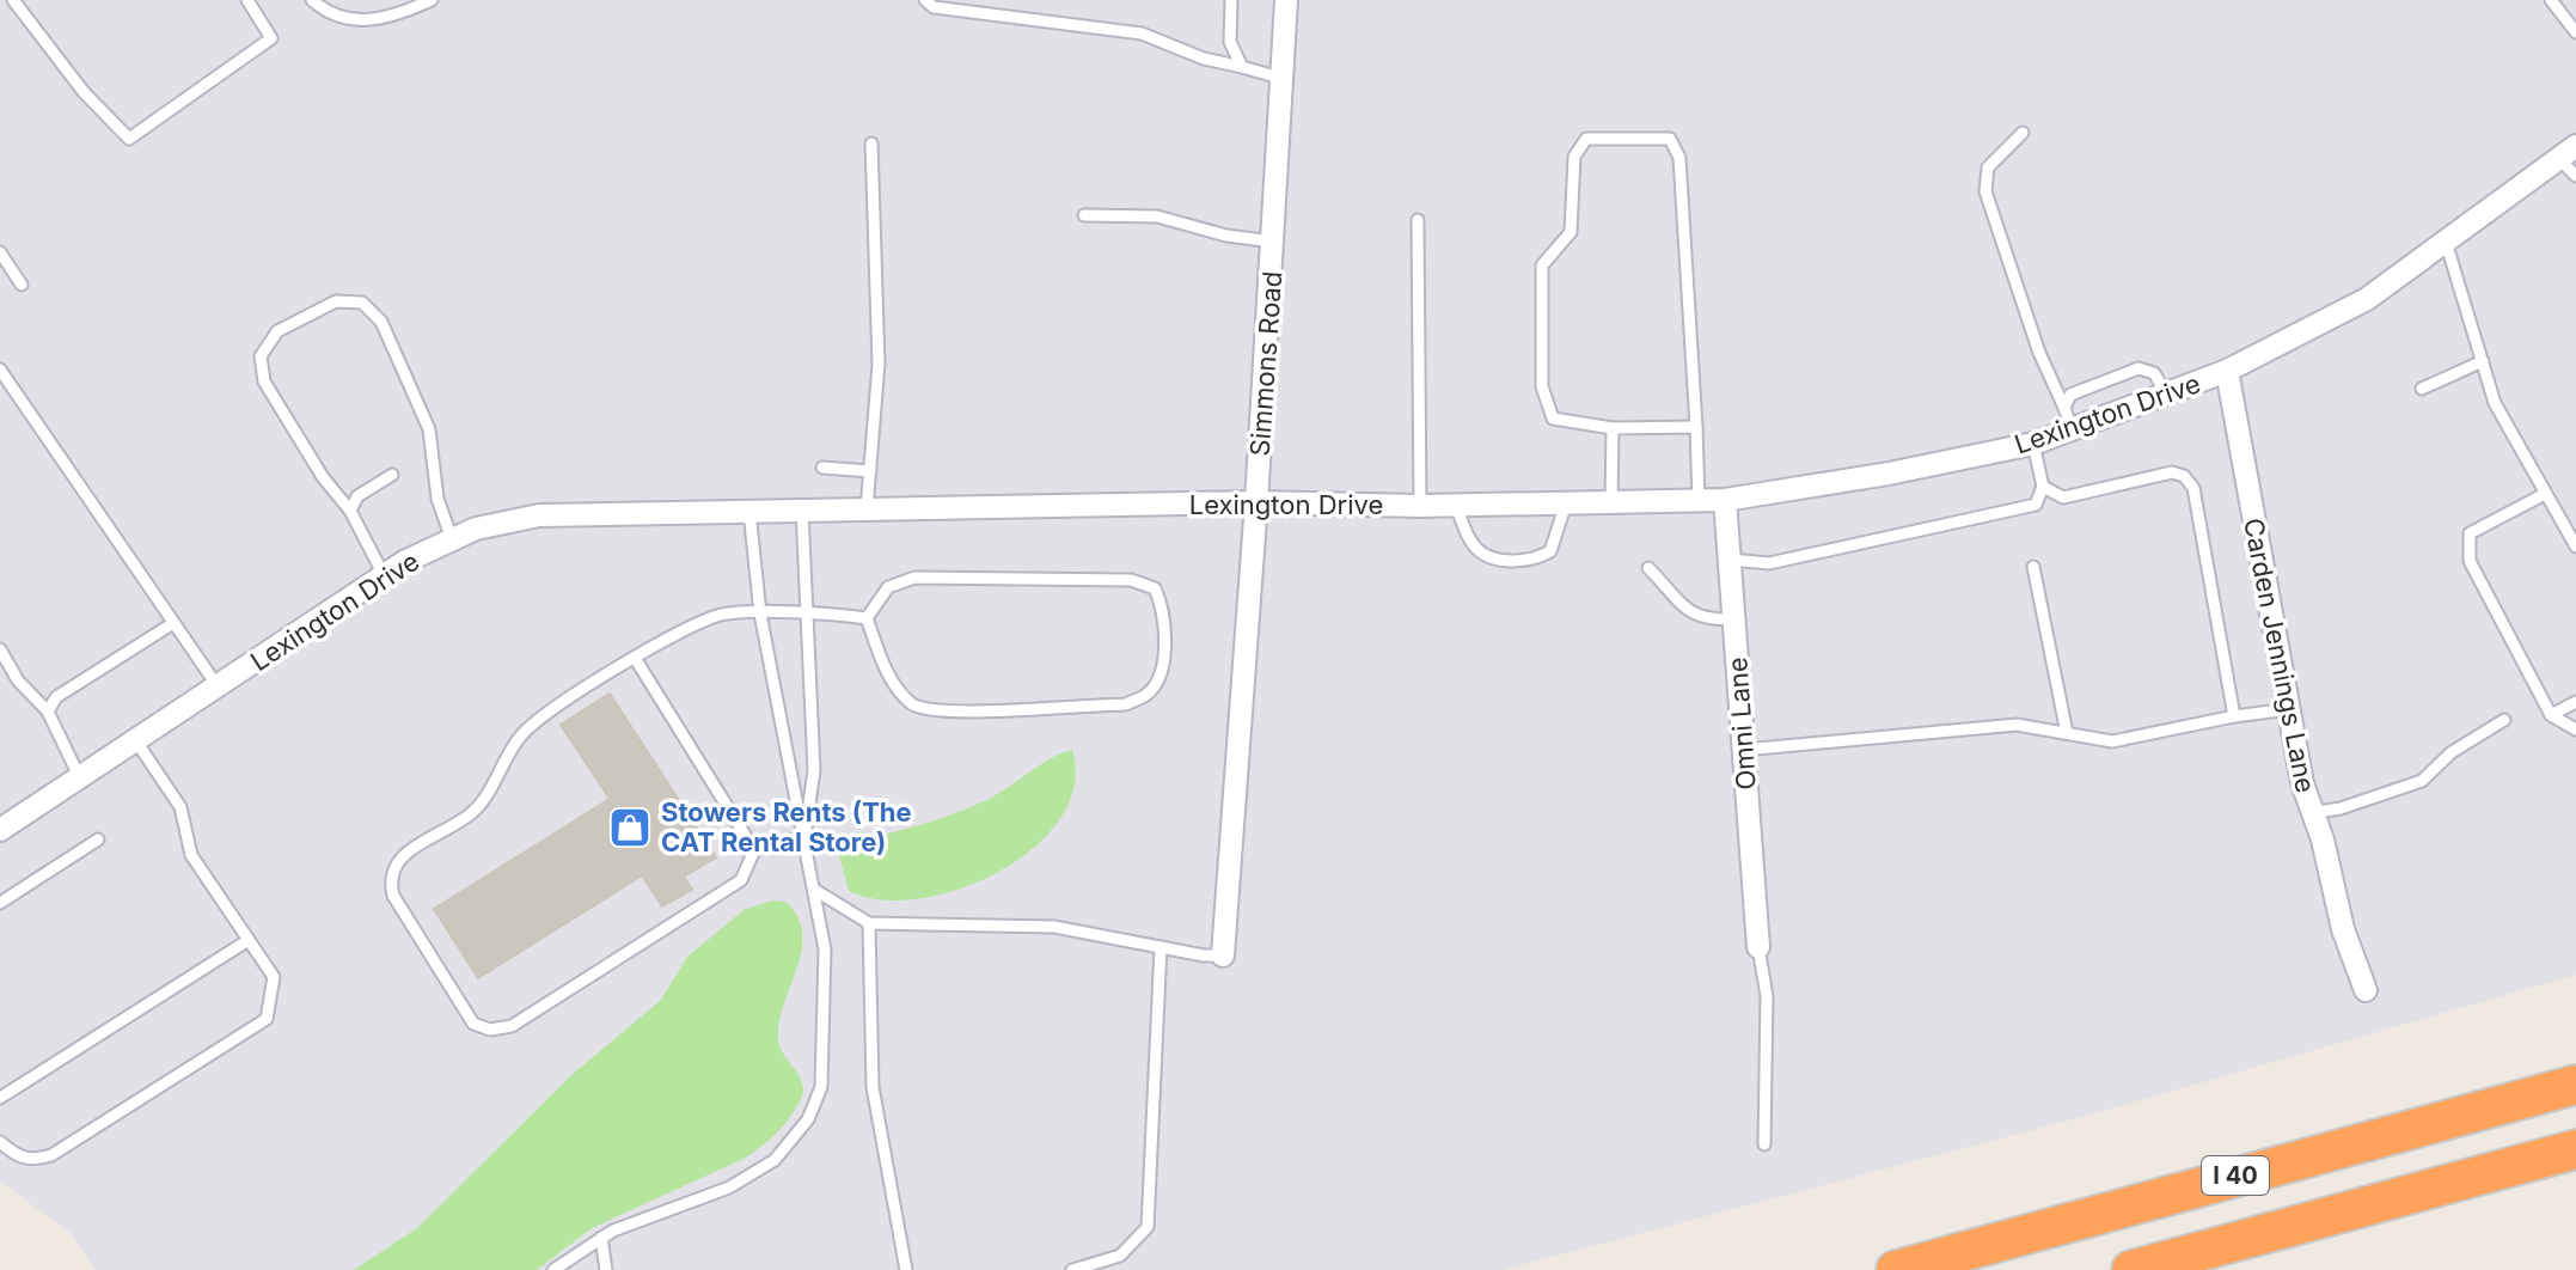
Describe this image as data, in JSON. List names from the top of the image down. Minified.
{"streets":{"highway":["I 40"],"street":["Simmons Road","Lexington Drive","Carden Jennings Lane","Omni Lane"]},"crossings":[["Simmons Road","Lexington Drive"],["Lexington Drive","Carden Jennings Lane"],["Lexington Drive","Omni Lane"]],"places":{"shop":["Stowers Rents (The CAT Rental Store)"]}}
